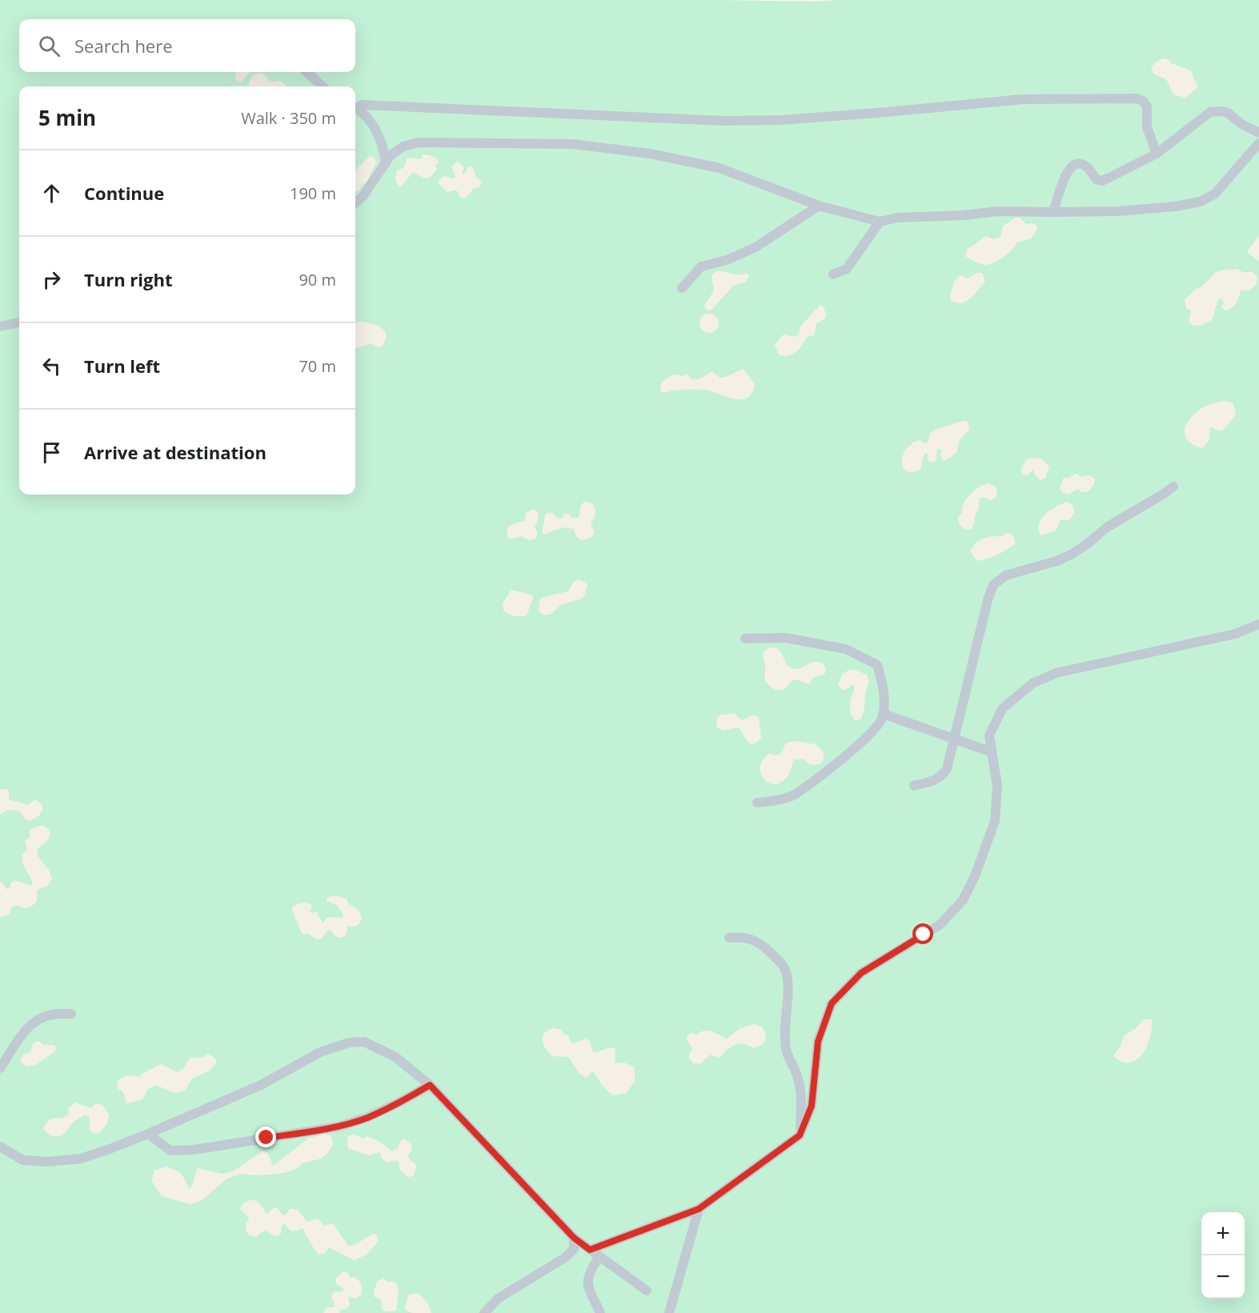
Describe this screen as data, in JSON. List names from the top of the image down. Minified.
{"page":{"search":"Search here","heading":["5 min","Walk · 350 m"],"list":[["Continue","190 m"],["Turn right","90 m"],["Turn left","70 m"],"Arrive at destination"],"map_buttons":["+","−"]}}
